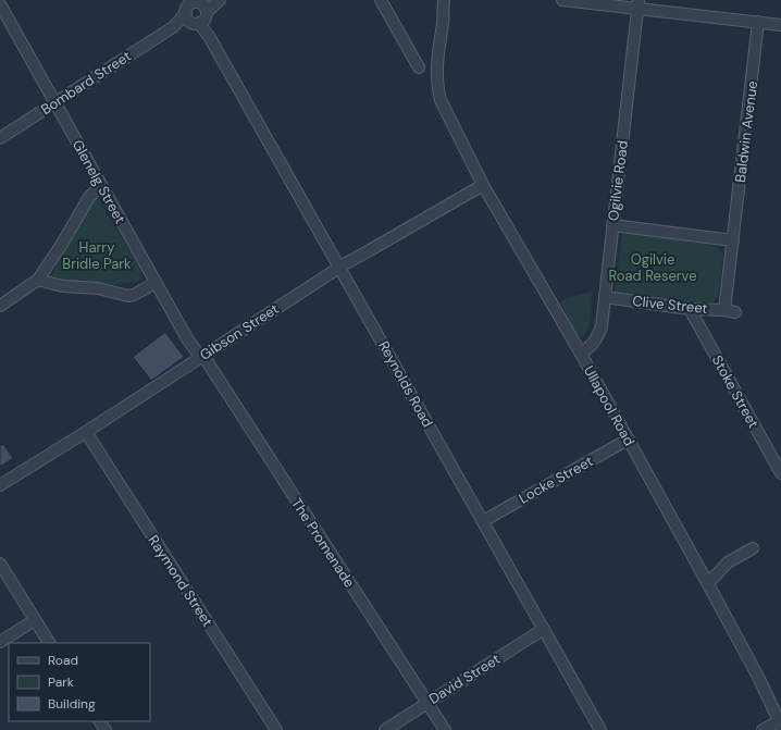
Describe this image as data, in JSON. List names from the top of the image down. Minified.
{"streets":{"street":["Bombard Street","Baldwin Avenue","Ogilvie Road","Glenelg Street","Clive Street","Gibson Street","Reynolds Road","Stoke Street","Ullapool Road","Locke Street","The Promenade","Raymond Street","David Street"]},"crossings":[["Bombard Street","Glenelg Street"],["Bombard Street","Reynolds Road"],["Baldwin Avenue","Clive Street"],["Ogilvie Road","Clive Street"],["Ogilvie Road","Ullapool Road"],["Glenelg Street","Gibson Street"],["Glenelg Street","The Promenade"],["Clive Street","Stoke Street"],["Gibson Street","Reynolds Road"],["Gibson Street","Ullapool Road"],["Gibson Street","The Promenade"],["Gibson Street","Raymond Street"],["Reynolds Road","Locke Street"],["Reynolds Road","David Street"],["Ullapool Road","Locke Street"],["The Promenade","David Street"]],"parks":["Harry Bridle Park","Ogilvie Road Reserve"],"legend":["Road","Park","Building"]}
